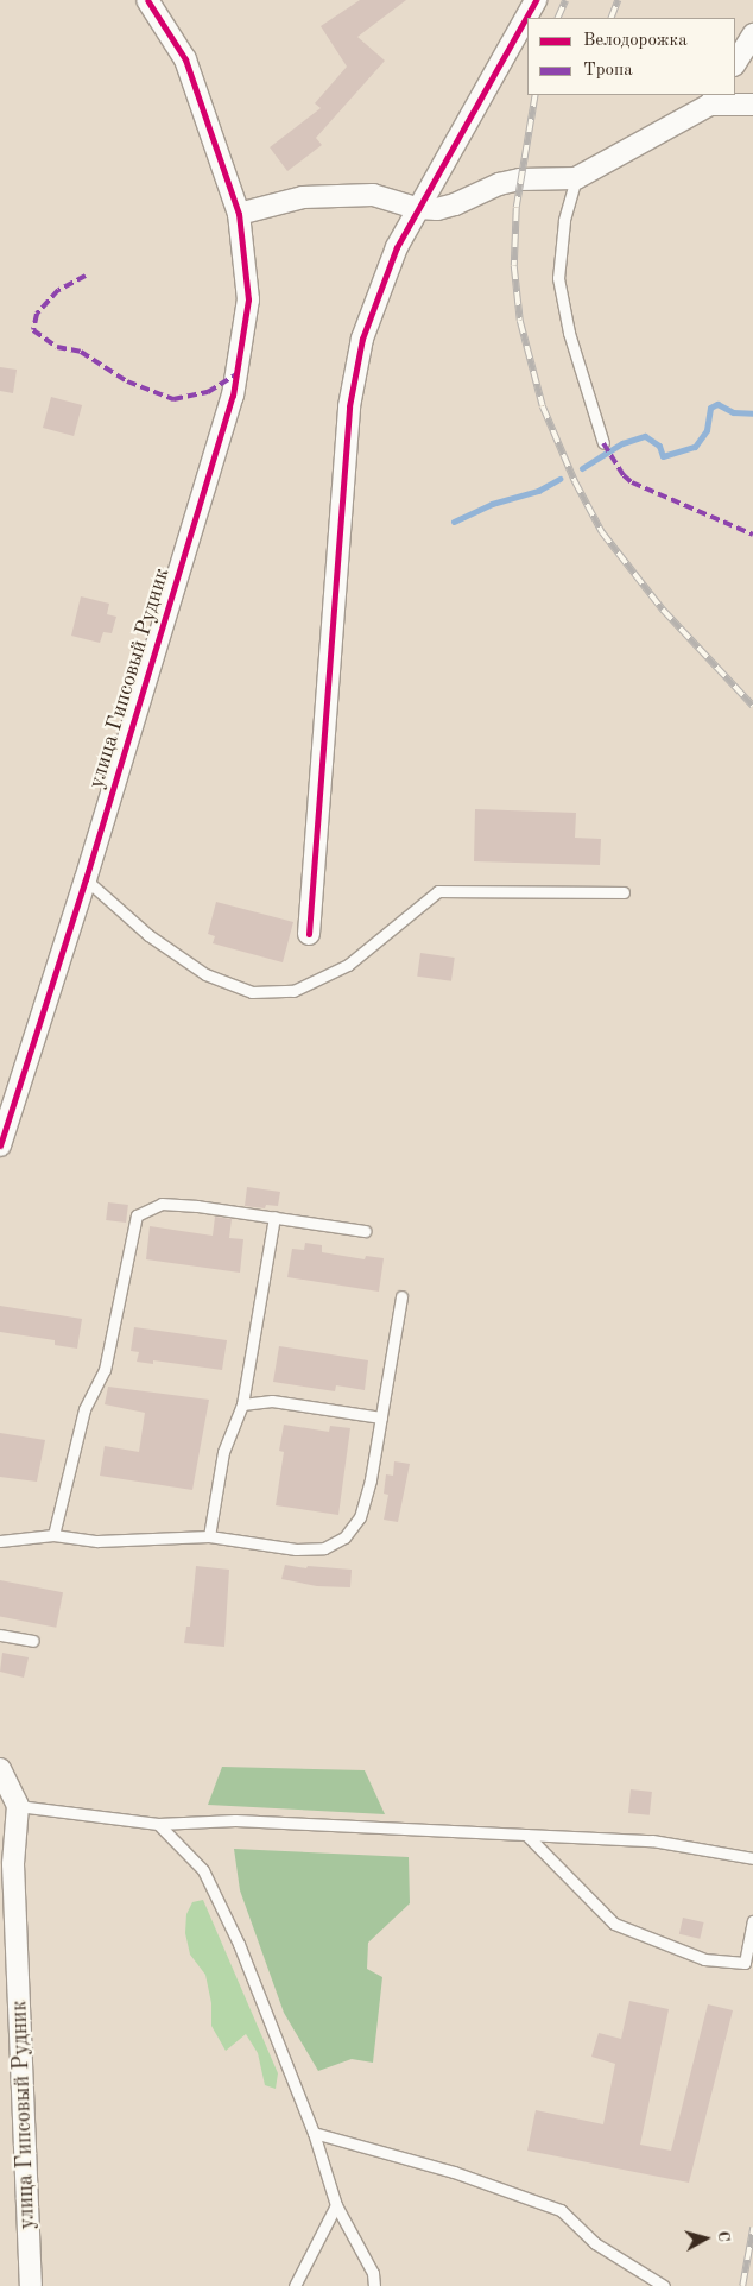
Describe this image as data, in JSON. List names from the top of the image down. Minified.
{"streets":{"street":["улица Гипсовый Рудник"]},"legend":["Велодорожка","Тропа"],"north":"right"}
